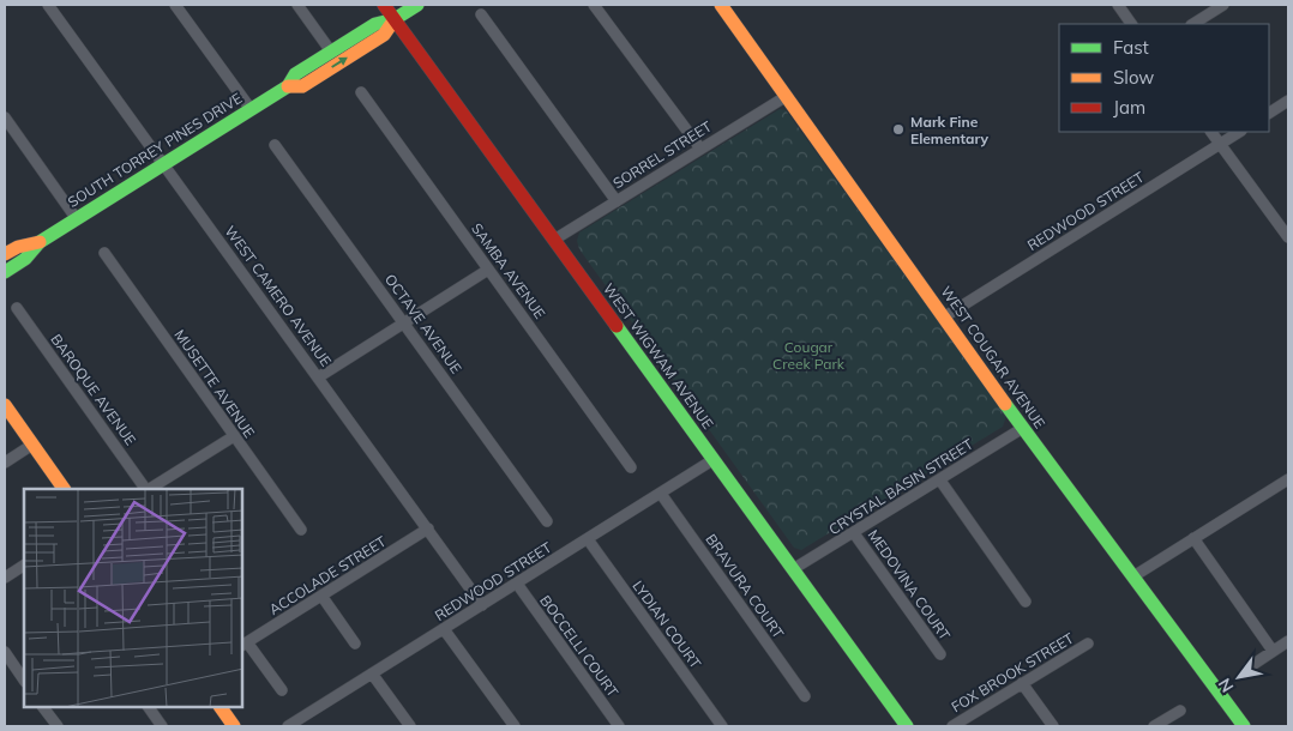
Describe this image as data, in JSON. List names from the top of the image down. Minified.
{"streets":{"street":["SOUTH TORREY PINES DRIVE","SORREL STREET","REDWOOD STREET","SAMBA AVENUE","WEST CAMERO AVENUE","OCTAVE AVENUE","WEST WIGWAM AVENUE","WEST COUGAR AVENUE","MUSETTE AVENUE","BAROQUE AVENUE","CRYSTAL BASIN STREET","ACCOLADE STREET","MEDOVINA COURT","BRAVURA COURT","LYDIAN COURT","BOCCELLI COURT","FOX BROOK STREET"]},"crossings":[["SOUTH TORREY PINES DRIVE","WEST CAMERO AVENUE"],["SOUTH TORREY PINES DRIVE","WEST WIGWAM AVENUE"],["SORREL STREET","WEST WIGWAM AVENUE"],["SORREL STREET","WEST COUGAR AVENUE"],["REDWOOD STREET","WEST CAMERO AVENUE"],["REDWOOD STREET","WEST WIGWAM AVENUE"],["REDWOOD STREET","WEST COUGAR AVENUE"],["REDWOOD STREET","BRAVURA COURT"],["REDWOOD STREET","LYDIAN COURT"],["REDWOOD STREET","BOCCELLI COURT"],["WEST CAMERO AVENUE","ACCOLADE STREET"],["WEST WIGWAM AVENUE","CRYSTAL BASIN STREET"],["WEST COUGAR AVENUE","CRYSTAL BASIN STREET"],["CRYSTAL BASIN STREET","MEDOVINA COURT"]],"parks":["Cougar Creek Park"],"places":["Mark Fine Elementary"],"legend":["Fast","Slow","Jam"],"north":"bottom left"}
